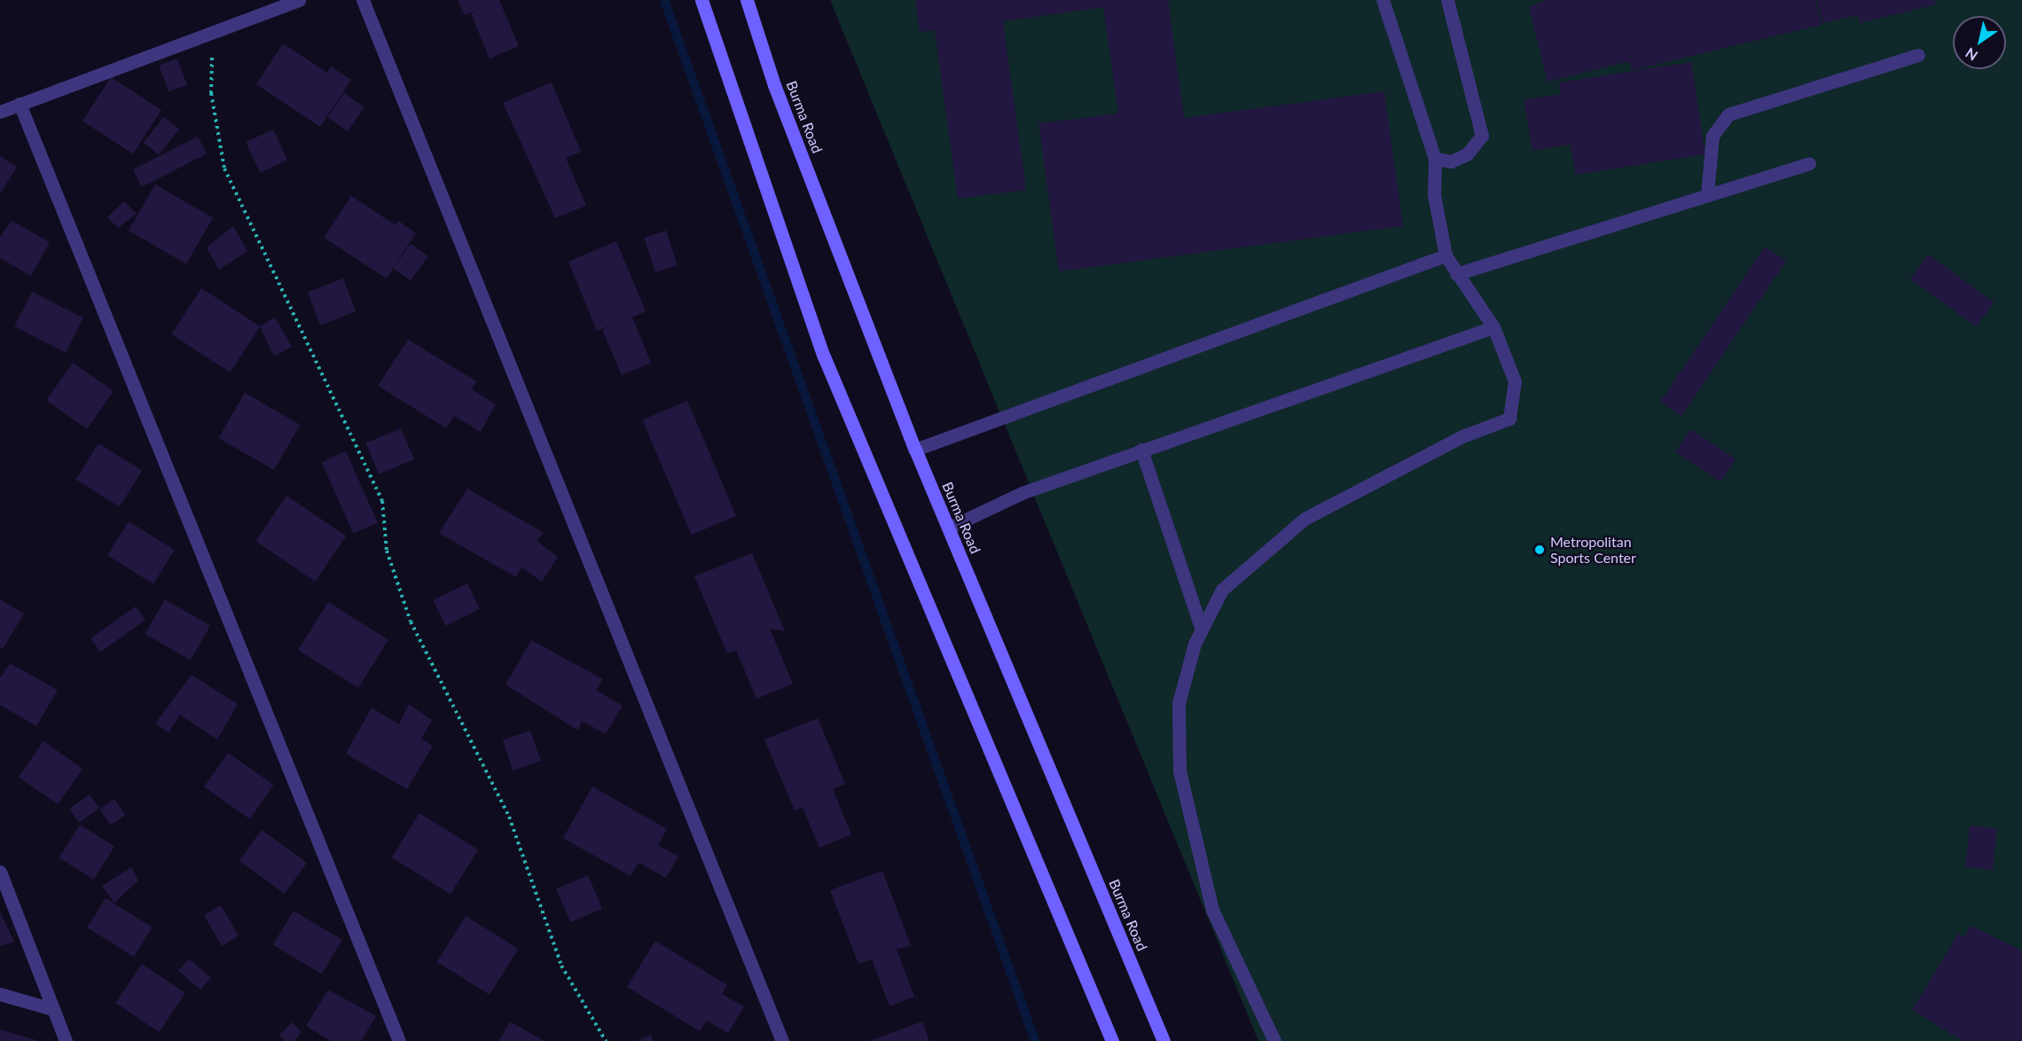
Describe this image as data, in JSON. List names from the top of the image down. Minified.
{"streets":{"main road":["Burma Road"]},"places":["Metropolitan Sports Center"],"north":"bottom left"}
